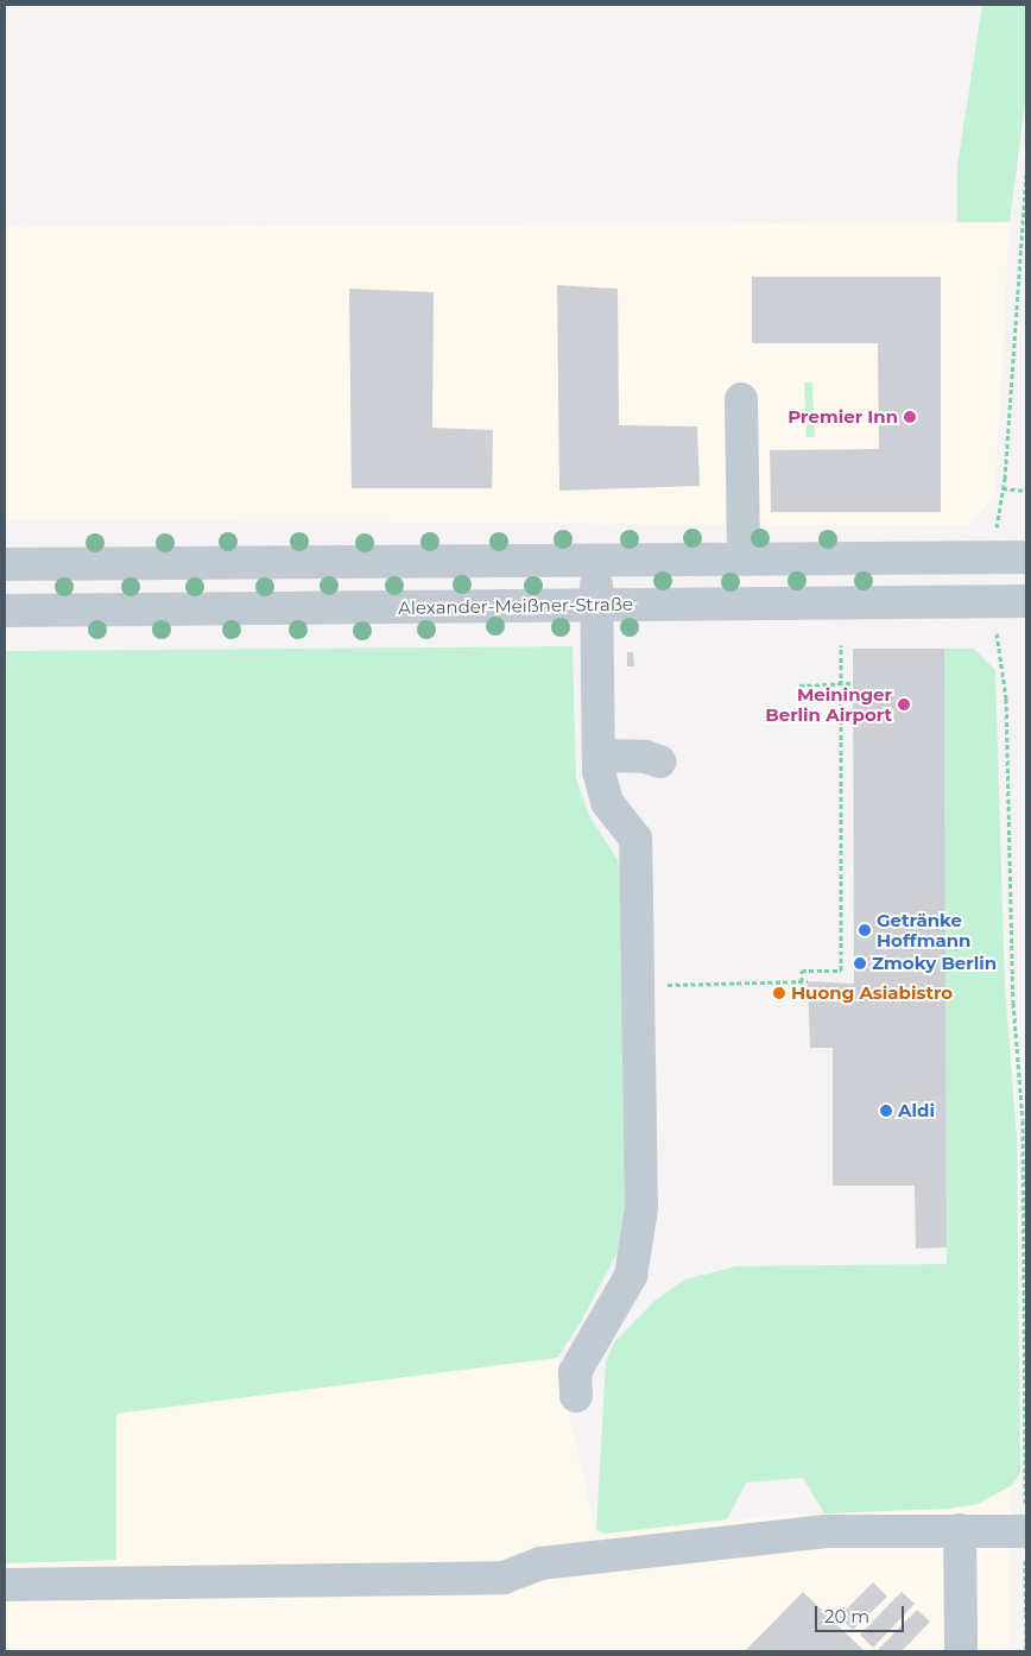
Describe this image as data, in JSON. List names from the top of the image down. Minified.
{"streets":{"street":["Alexander-Meißner-Straße"]},"places":["Premier Inn","Meininger Berlin Airport","Getränke Hoffmann","Zmoky Berlin","Huong Asiabistro","Aldi"],"scale_bar":"20 m"}
